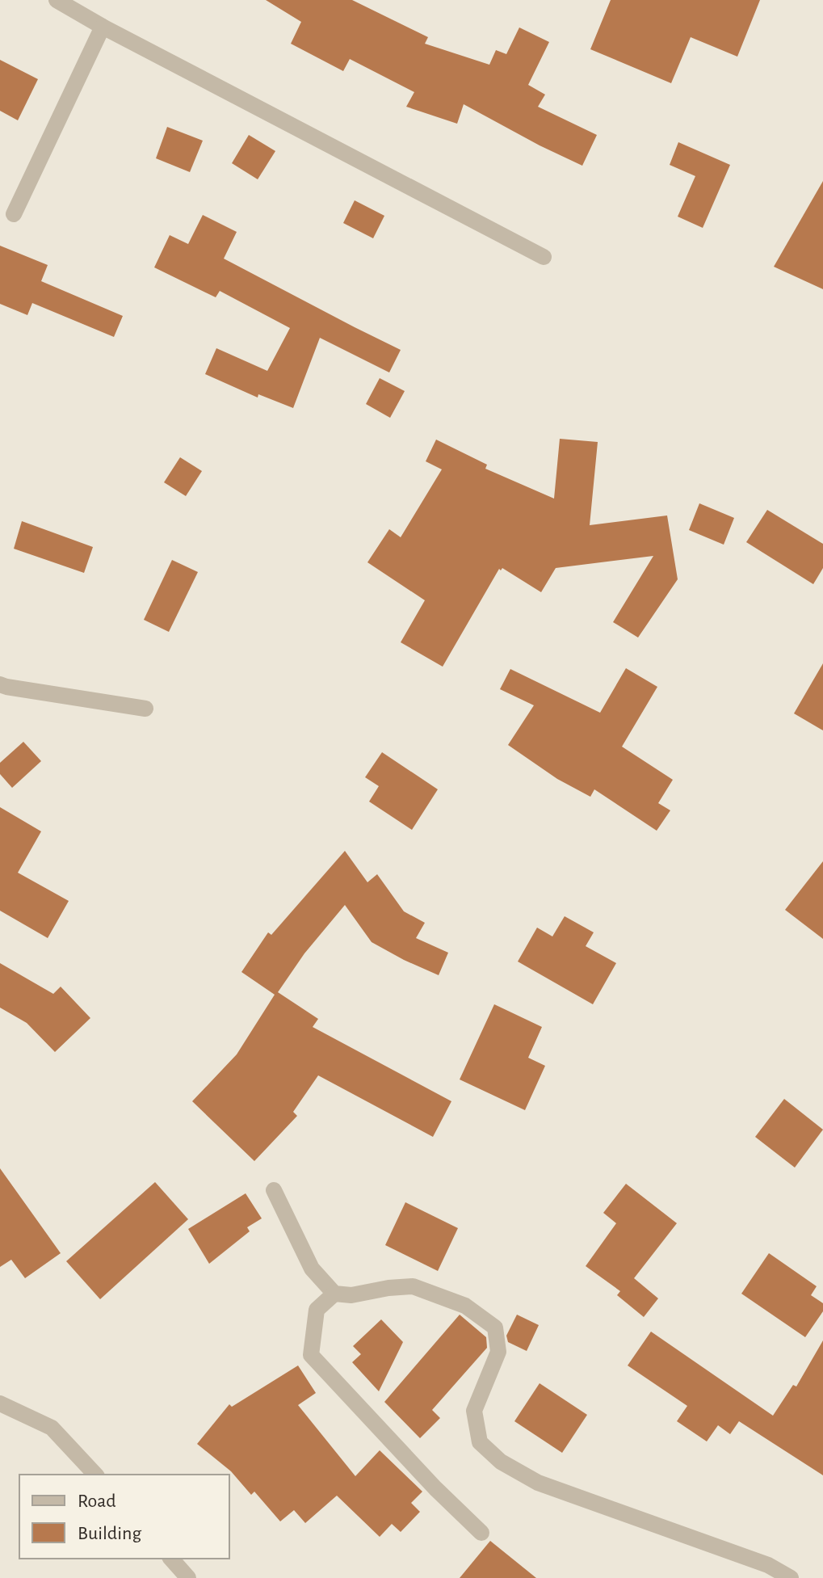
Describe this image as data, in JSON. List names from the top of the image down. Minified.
{"legend":["Road","Building"]}
